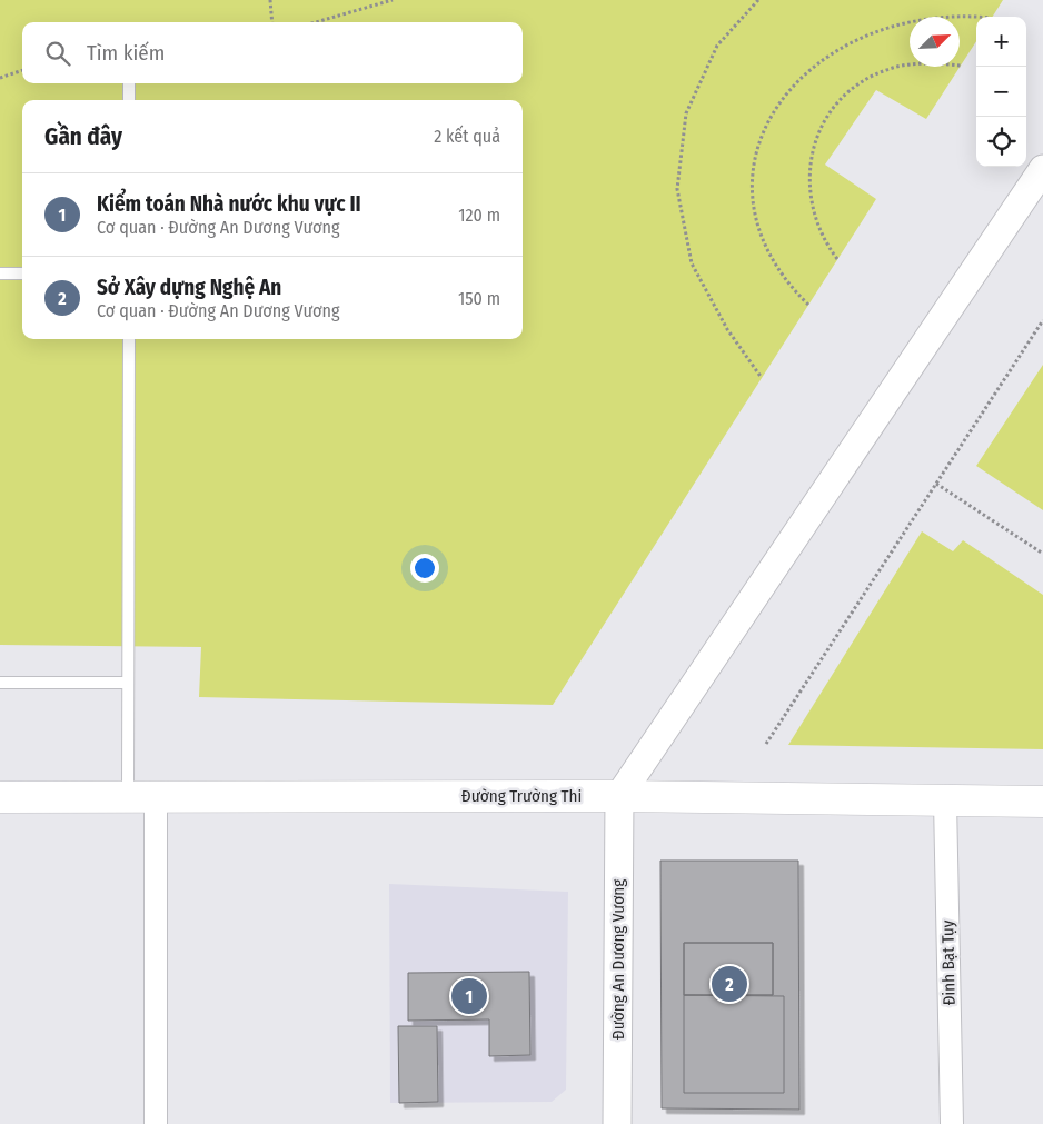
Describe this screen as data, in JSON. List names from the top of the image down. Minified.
{"streets":{"main road":["Đường Trường Thi"],"street":["Đường An Dương Vương","Đinh Bạt Tụy"]},"crossings":[["Đường Trường Thi","Đường An Dương Vương"],["Đường Trường Thi","Đinh Bạt Tụy"]],"north":"top right","page":{"map_buttons":["+","−"],"search":"Tìm kiếm","heading":["Gần đây","2 kết quả"],"list":[{"mark":"1","name":"Kiểm toán Nhà nước khu vực II","note":"Cơ quan · Đường An Dương Vương","value":"120 m"},{"mark":"2","name":"Sở Xây dựng Nghệ An","note":"Cơ quan · Đường An Dương Vương","value":"150 m"}],"pins":["2","1"]}}
